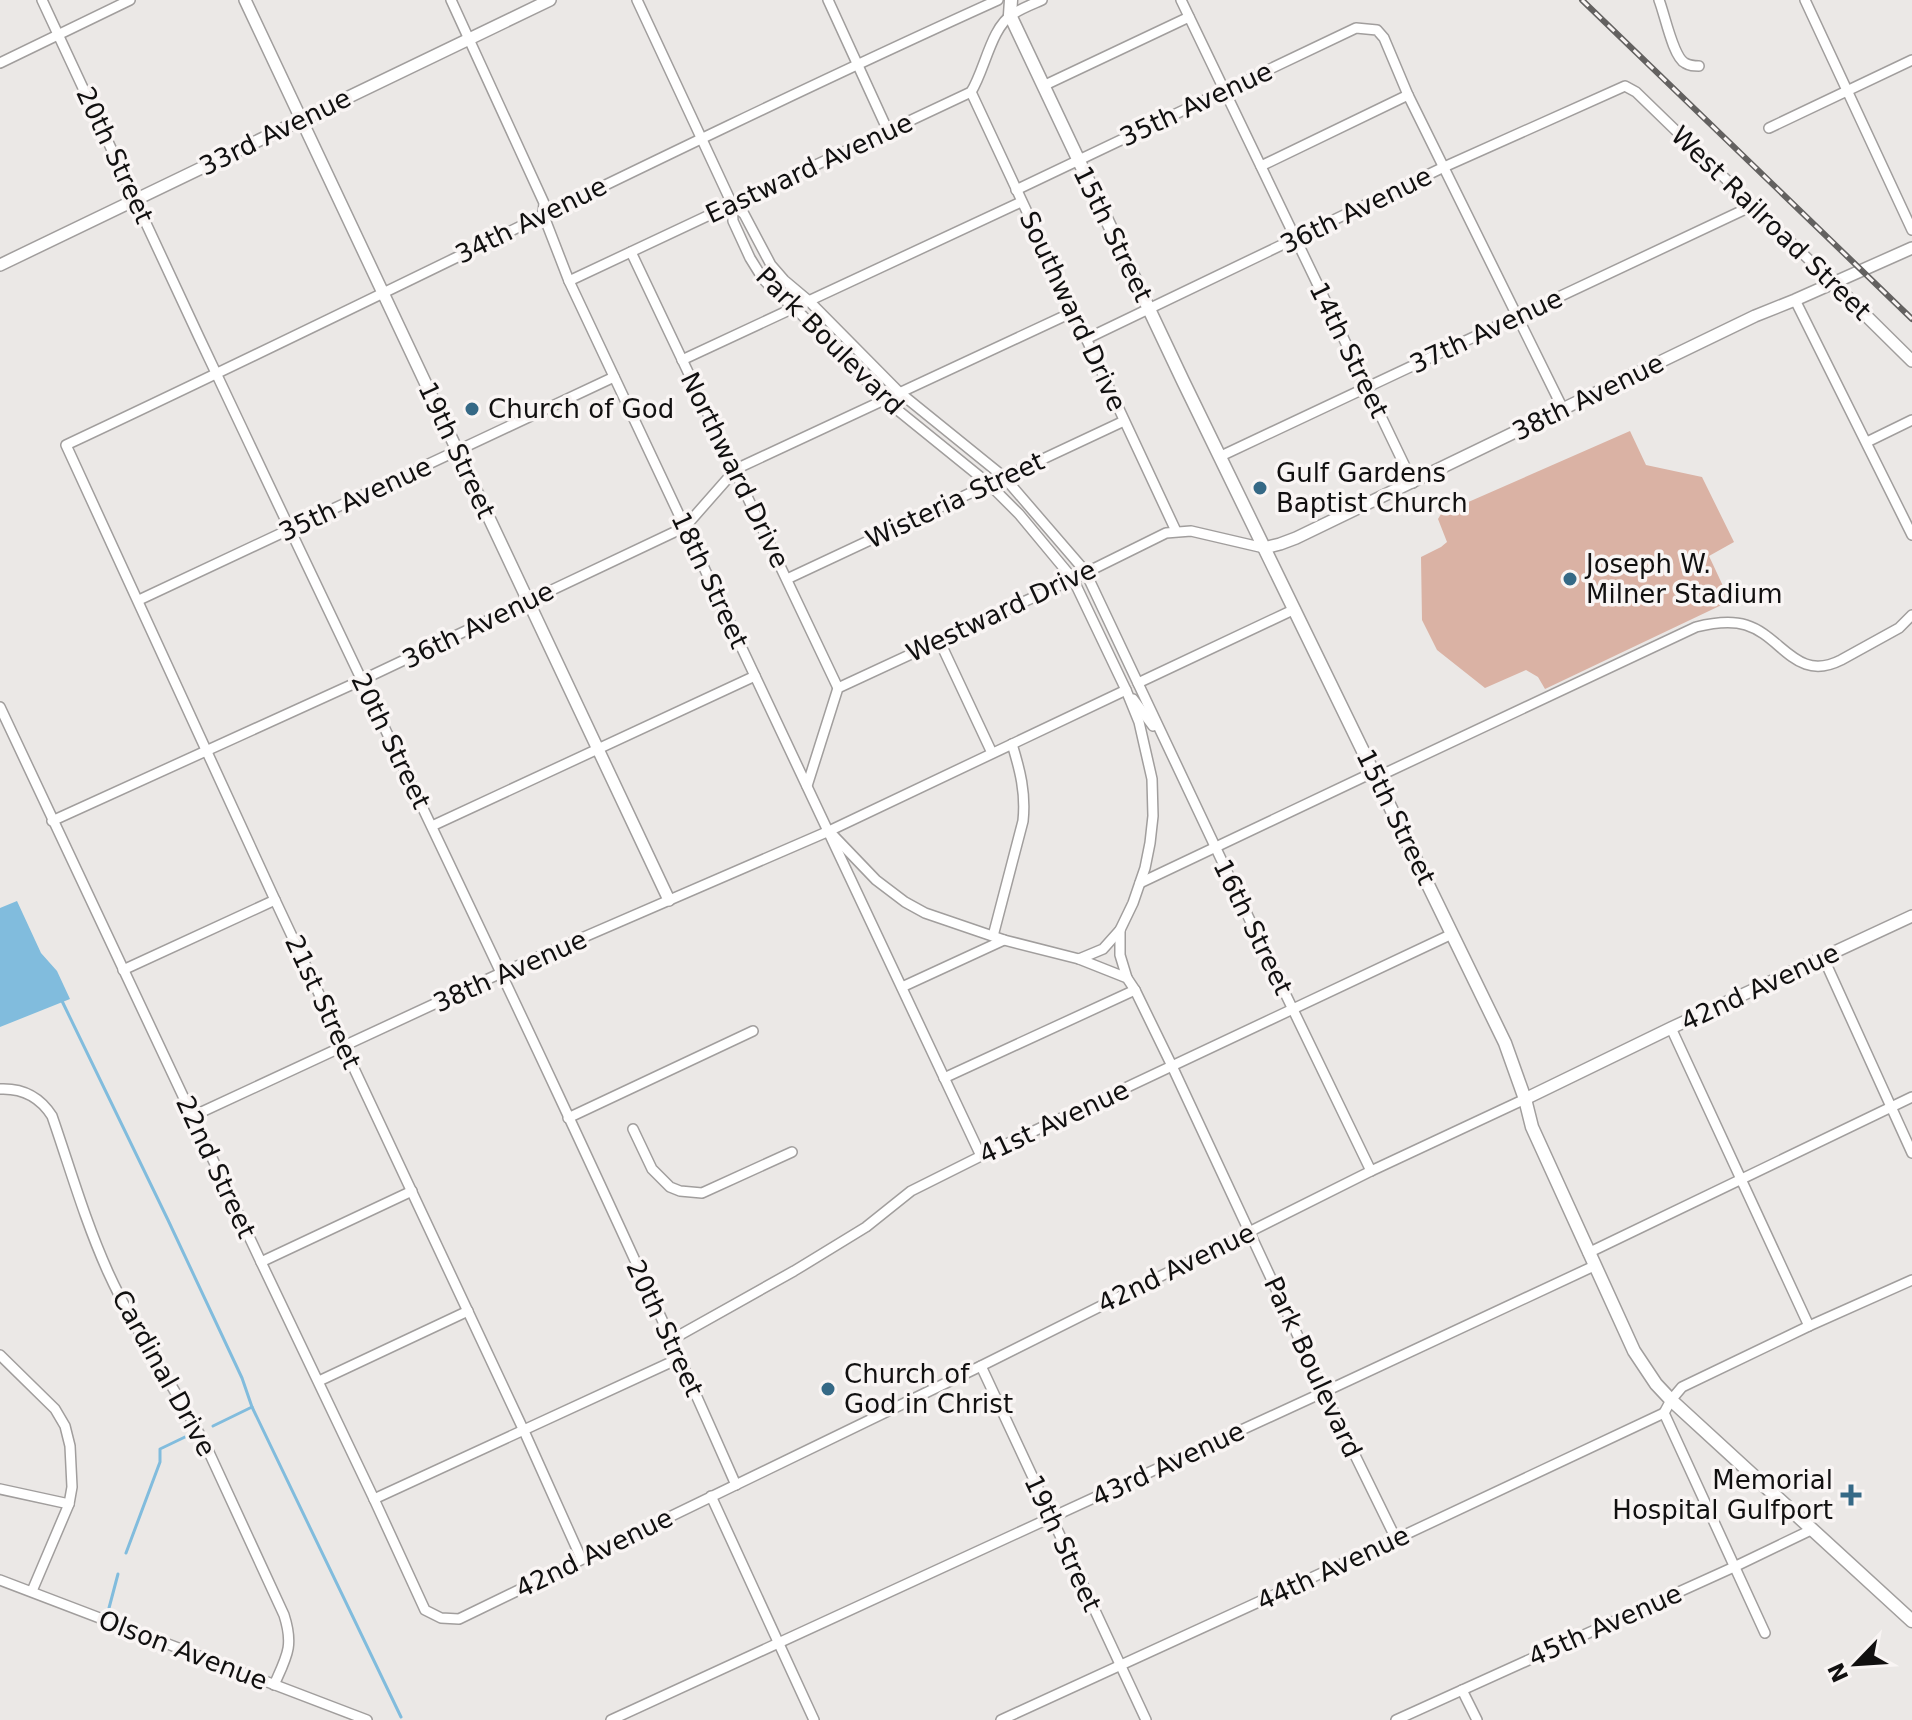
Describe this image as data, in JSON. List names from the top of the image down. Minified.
{"streets":{"main road":["15th Street"],"street":["35th Avenue","33rd Avenue","20th Street","Eastward Avenue","36th Avenue","34th Avenue","West Railroad Street","Southward Drive","37th Avenue","Park Boulevard","14th Street","38th Avenue","19th Street","Northward Drive","Wisteria Street","18th Street","Westward Drive","16th Street","42nd Avenue","21st Street","41st Avenue","22nd Street","Cardinal Drive","43rd Avenue","44th Avenue","45th Avenue","Olson Avenue"]},"crossings":[["35th Avenue","20th Street"],["35th Avenue","15th Street"],["35th Avenue","Southward Drive"],["35th Avenue","14th Street"],["35th Avenue","19th Street"],["35th Avenue","18th Street"],["35th Avenue","21st Street"],["33rd Avenue","20th Street"],["33rd Avenue","19th Street"],["33rd Avenue","18th Street"],["20th Street","36th Avenue"],["20th Street","34th Avenue"],["20th Street","38th Avenue"],["20th Street","42nd Avenue"],["20th Street","41st Avenue"],["Eastward Avenue","Southward Drive"],["Eastward Avenue","Park Boulevard"],["Eastward Avenue","Northward Drive"],["Eastward Avenue","18th Street"],["36th Avenue","West Railroad Street"],["36th Avenue","15th Street"],["36th Avenue","Southward Drive"],["36th Avenue","14th Street"],["36th Avenue","19th Street"],["36th Avenue","18th Street"],["36th Avenue","21st Street"],["36th Avenue","22nd Street"],["34th Avenue","19th Street"],["34th Avenue","18th Street"],["34th Avenue","21st Street"],["West Railroad Street","37th Avenue"],["West Railroad Street","38th Avenue"],["15th Street","37th Avenue"],["15th Street","38th Avenue"],["15th Street","Westward Drive"],["15th Street","42nd Avenue"],["15th Street","41st Avenue"],["15th Street","43rd Avenue"],["15th Street","45th Avenue"],["Southward Drive","Wisteria Street"],["Southward Drive","Westward Drive"],["37th Avenue","14th Street"],["Park Boulevard","38th Avenue"],["Park Boulevard","Wisteria Street"],["Park Boulevard","Westward Drive"],["Park Boulevard","16th Street"],["Park Boulevard","42nd Avenue"],["Park Boulevard","41st Avenue"],["Park Boulevard","43rd Avenue"],["Park Boulevard","44th Avenue"],["14th Street","38th Avenue"],["38th Avenue","19th Street"],["38th Avenue","18th Street"],["38th Avenue","Westward Drive"],["38th Avenue","21st Street"],["38th Avenue","22nd Street"],["19th Street","42nd Avenue"],["19th Street","43rd Avenue"],["19th Street","44th Avenue"],["Northward Drive","Wisteria Street"],["Northward Drive","Westward Drive"],["18th Street","41st Avenue"],["16th Street","42nd Avenue"],["16th Street","41st Avenue"],["42nd Avenue","21st Street"],["42nd Avenue","22nd Street"],["Cardinal Drive","Olson Avenue"]],"places":{"other":["Church of God","Gulf Gardens Baptist Church","Joseph W. Milner Stadium","Church of God in Christ"],"health":["Memorial Hospital Gulfport"]},"north":"bottom left"}
